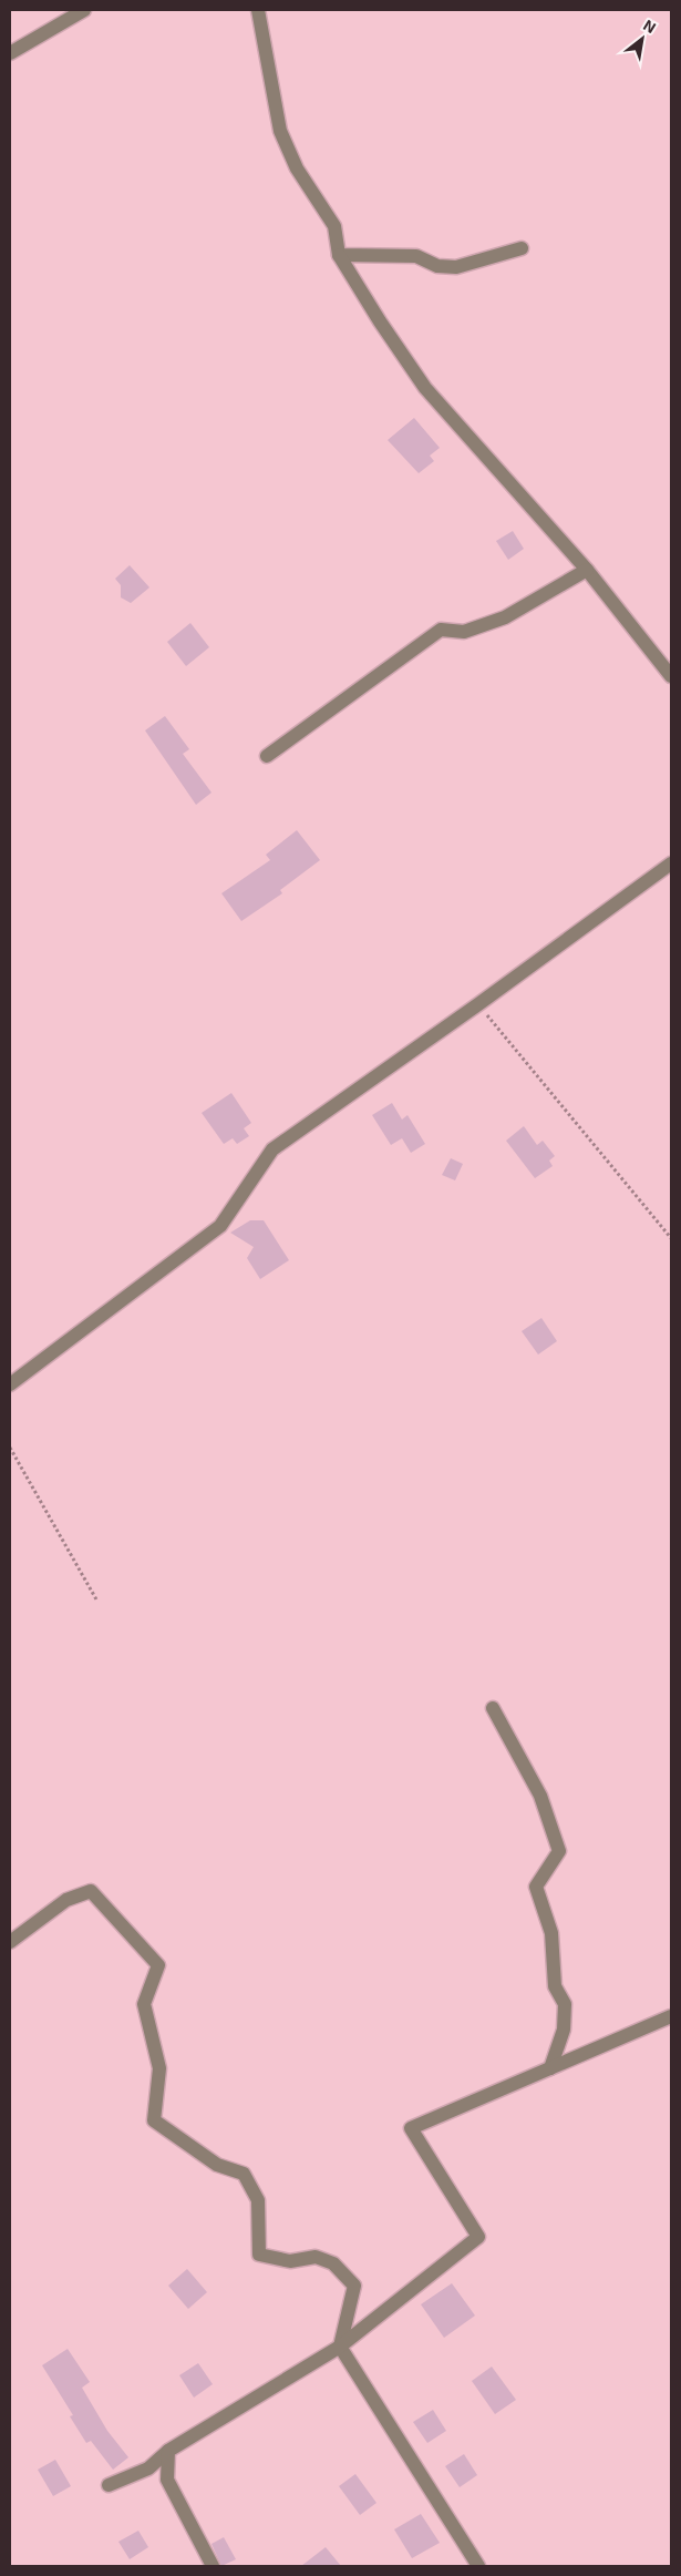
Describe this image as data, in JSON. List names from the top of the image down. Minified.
{"north":"top right"}
